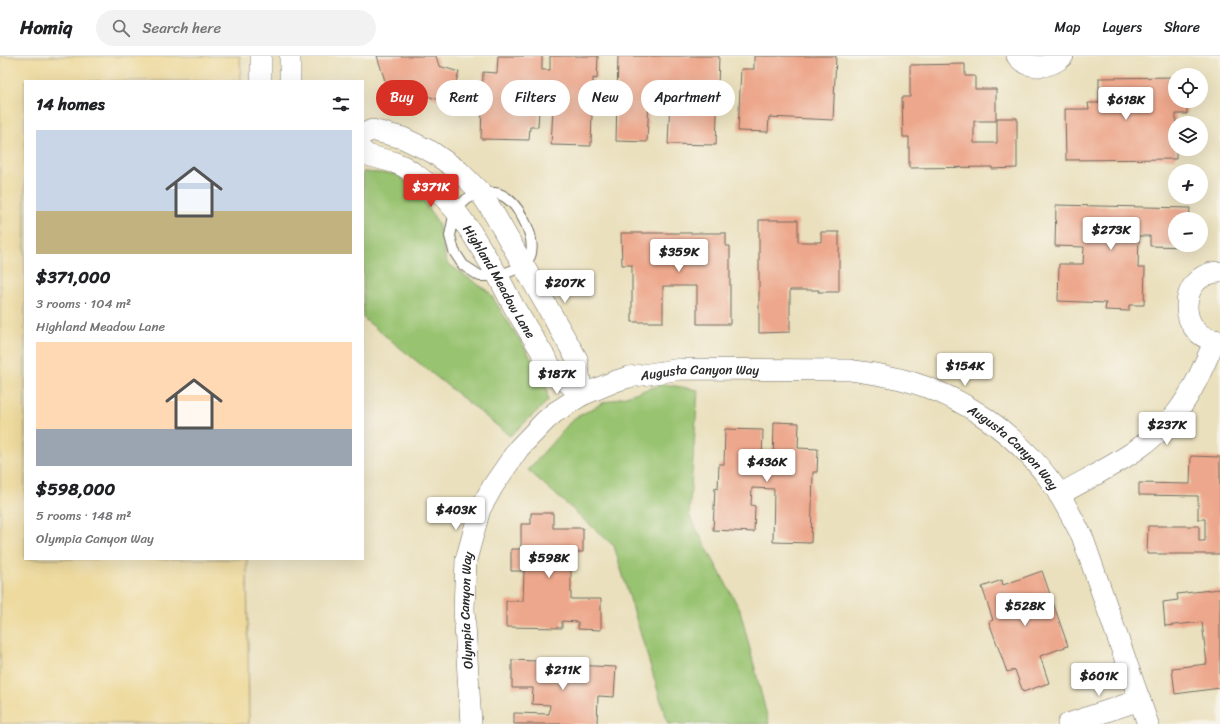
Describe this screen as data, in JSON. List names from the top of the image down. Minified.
{"streets":{"street":["Highland Meadow Lane","Augusta Canyon Way","Olympia Canyon Way"]},"crossings":[["Highland Meadow Lane","Augusta Canyon Way"],["Highland Meadow Lane","Olympia Canyon Way"],["Augusta Canyon Way","Olympia Canyon Way"]],"page":{"header":"Homiq","search":"Search here","nav":["Map","Layers","Share"],"map_buttons":["+","−"],"chip":["Buy","Rent","Filters","New","Apartment"],"heading":"14 homes","price":["$618K","$371K","$273K","$359K","$207K","$154K","$187K","$237K","$436K","$403K","$598K","$528K","$211K","$601K"],"list":[{"name":"$371,000","note":"3 rooms · 104 m² · Highland Meadow Lane"},{"name":"$598,000","note":"5 rooms · 148 m² · Olympia Canyon Way"}]}}
